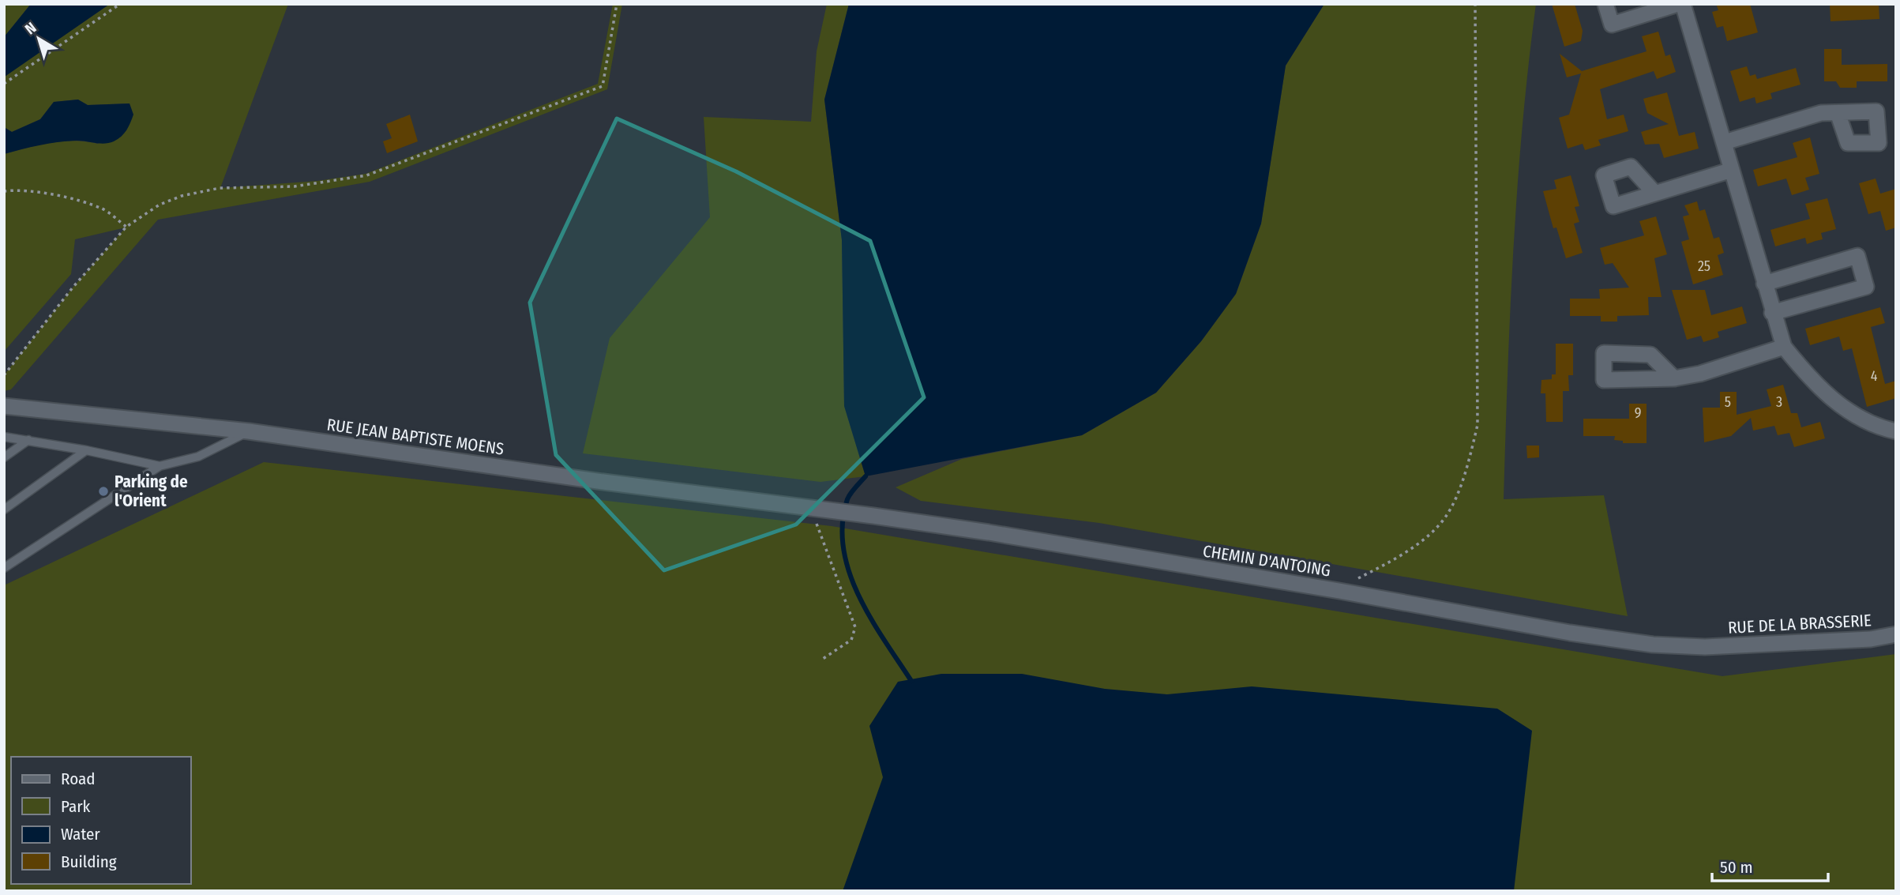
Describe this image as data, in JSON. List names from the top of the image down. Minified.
{"streets":{"street":["RUE JEAN BAPTISTE MOENS","CHEMIN D'ANTOING","RUE DE LA BRASSERIE"]},"crossings":[["RUE JEAN BAPTISTE MOENS","CHEMIN D'ANTOING"],["CHEMIN D'ANTOING","RUE DE LA BRASSERIE"]],"places":["Parking de l'Orient"],"house_numbers":["25","4","5","3","9"],"legend":["Road","Park","Water","Building"],"scale_bar":"50 m","north":"top left"}
